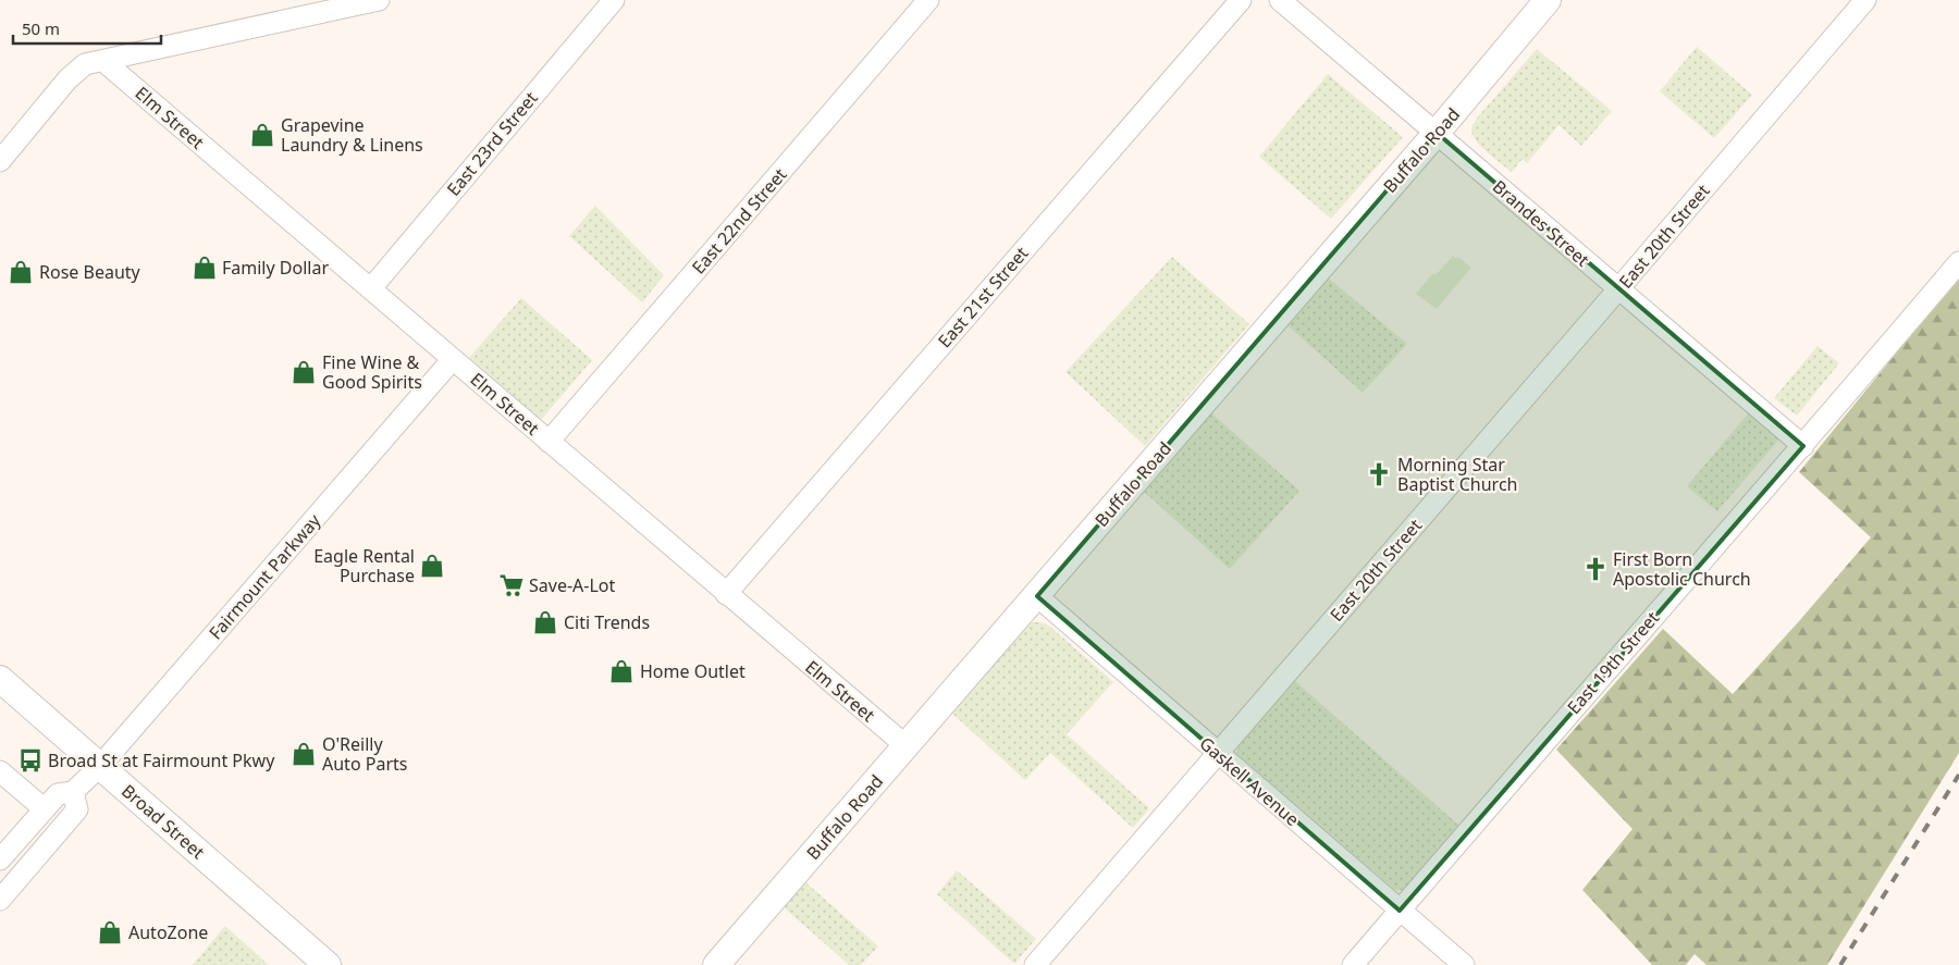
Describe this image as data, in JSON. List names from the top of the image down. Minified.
{"streets":{"main road":["Buffalo Road","Broad Street"],"street":["Elm Street","East 23rd Street","East 22nd Street","Brandes Street","East 20th Street","East 21st Street","Fairmount Parkway","East 19th Street","Gaskell Avenue"]},"crossings":[["Elm Street","East 23rd Street"],["Elm Street","Buffalo Road"],["Elm Street","East 22nd Street"],["Elm Street","East 21st Street"],["Elm Street","Fairmount Parkway"],["Buffalo Road","Brandes Street"],["Buffalo Road","Gaskell Avenue"],["Brandes Street","East 20th Street"],["Brandes Street","East 19th Street"],["East 20th Street","Gaskell Avenue"],["Fairmount Parkway","Broad Street"],["East 19th Street","Gaskell Avenue"]],"places":{"shop":["Grapevine Laundry & Linens","Family Dollar","Rose Beauty","Fine Wine & Good Spirits","Eagle Rental Purchase","Citi Trends","Home Outlet","O'Reilly Auto Parts","AutoZone"],"church":["Morning Star Baptist Church","First Born Apostolic Church"],"supermarket":["Save-A-Lot"],"bus stop":["Broad St at Fairmount Pkwy"]},"scale_bar":"50 m"}
